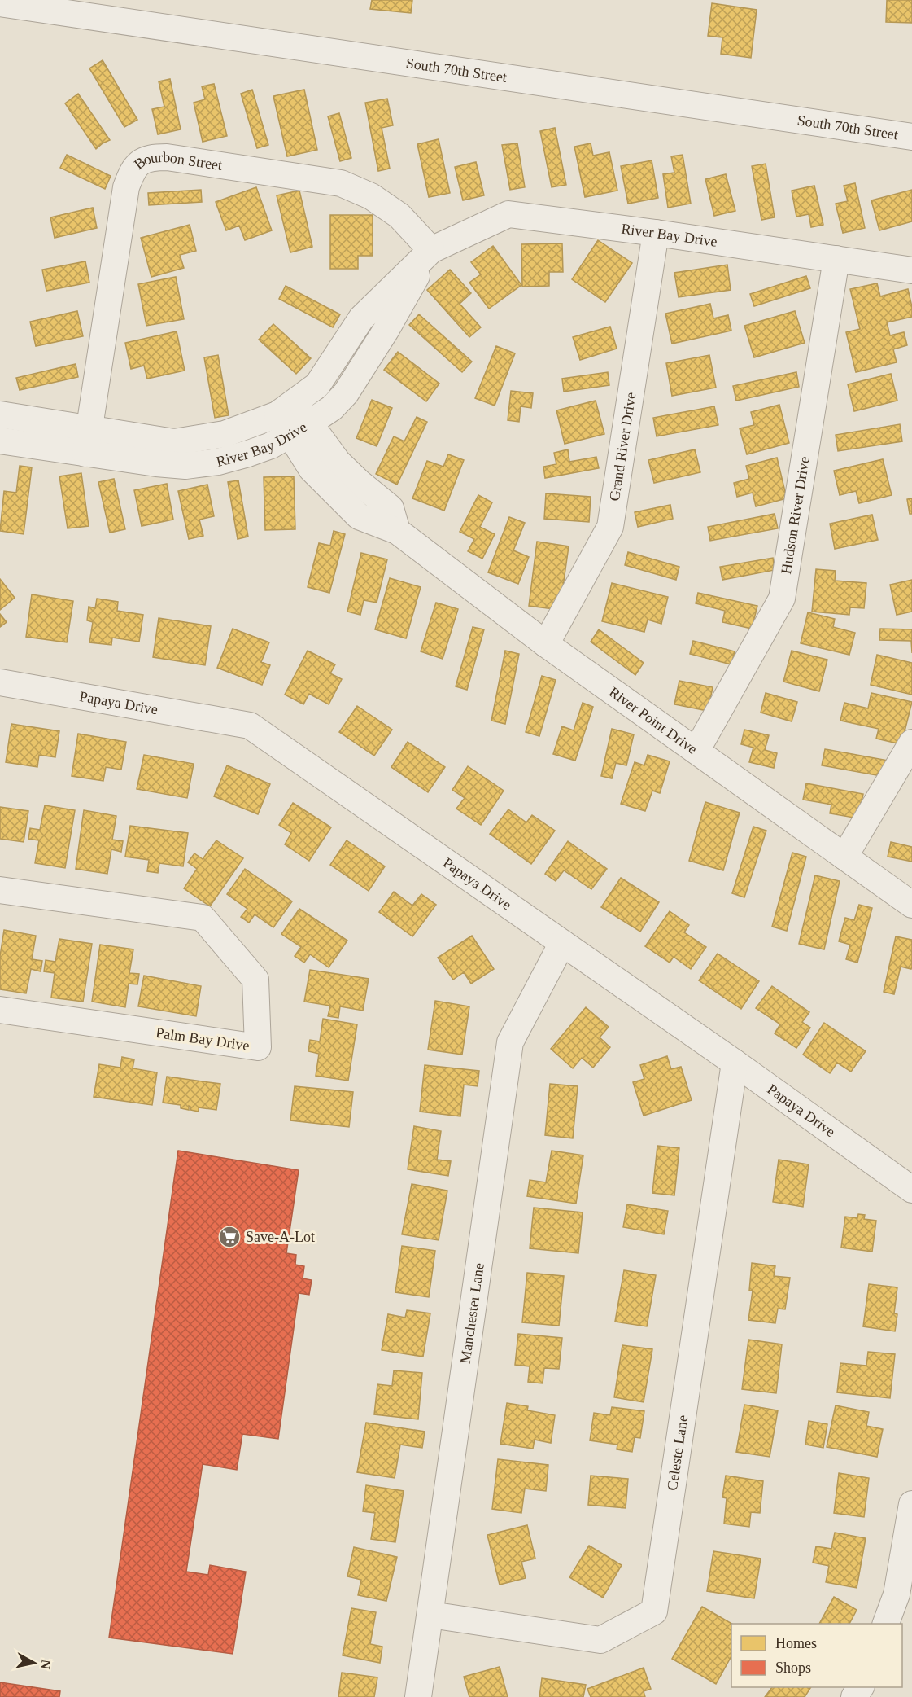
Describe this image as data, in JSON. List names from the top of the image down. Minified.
{"streets":{"street":["South 70th Street","Bourbon Street","River Bay Drive","Grand River Drive","Hudson River Drive","Papaya Drive","River Point Drive","Palm Bay Drive","Manchester Lane","Celeste Lane"]},"crossings":[["Bourbon Street","River Bay Drive"],["River Bay Drive","Grand River Drive"],["River Bay Drive","Hudson River Drive"],["River Bay Drive","River Point Drive"],["Grand River Drive","River Point Drive"],["Hudson River Drive","River Point Drive"],["Papaya Drive","Manchester Lane"],["Papaya Drive","Celeste Lane"],["Manchester Lane","Celeste Lane"]],"places":{"supermarket":["Save-A-Lot"]},"legend":["Homes","Shops"],"north":"right"}
